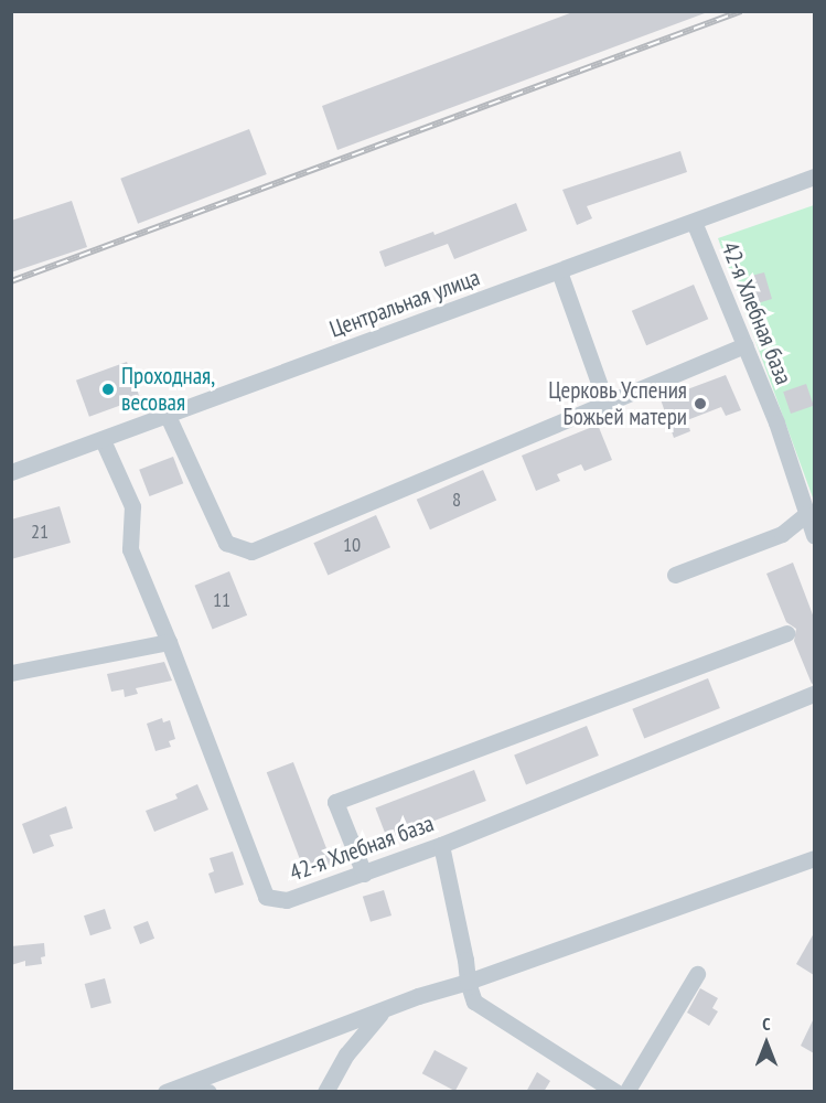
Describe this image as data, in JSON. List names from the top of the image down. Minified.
{"streets":{"street":["Центральная улица","42-я Хлебная база"]},"crossings":[["Центральная улица","42-я Хлебная база"]],"places":["Проходная, весовая","Церковь Успения Божьей матери"],"house_numbers":["8","21","10","11"],"north":"top"}
